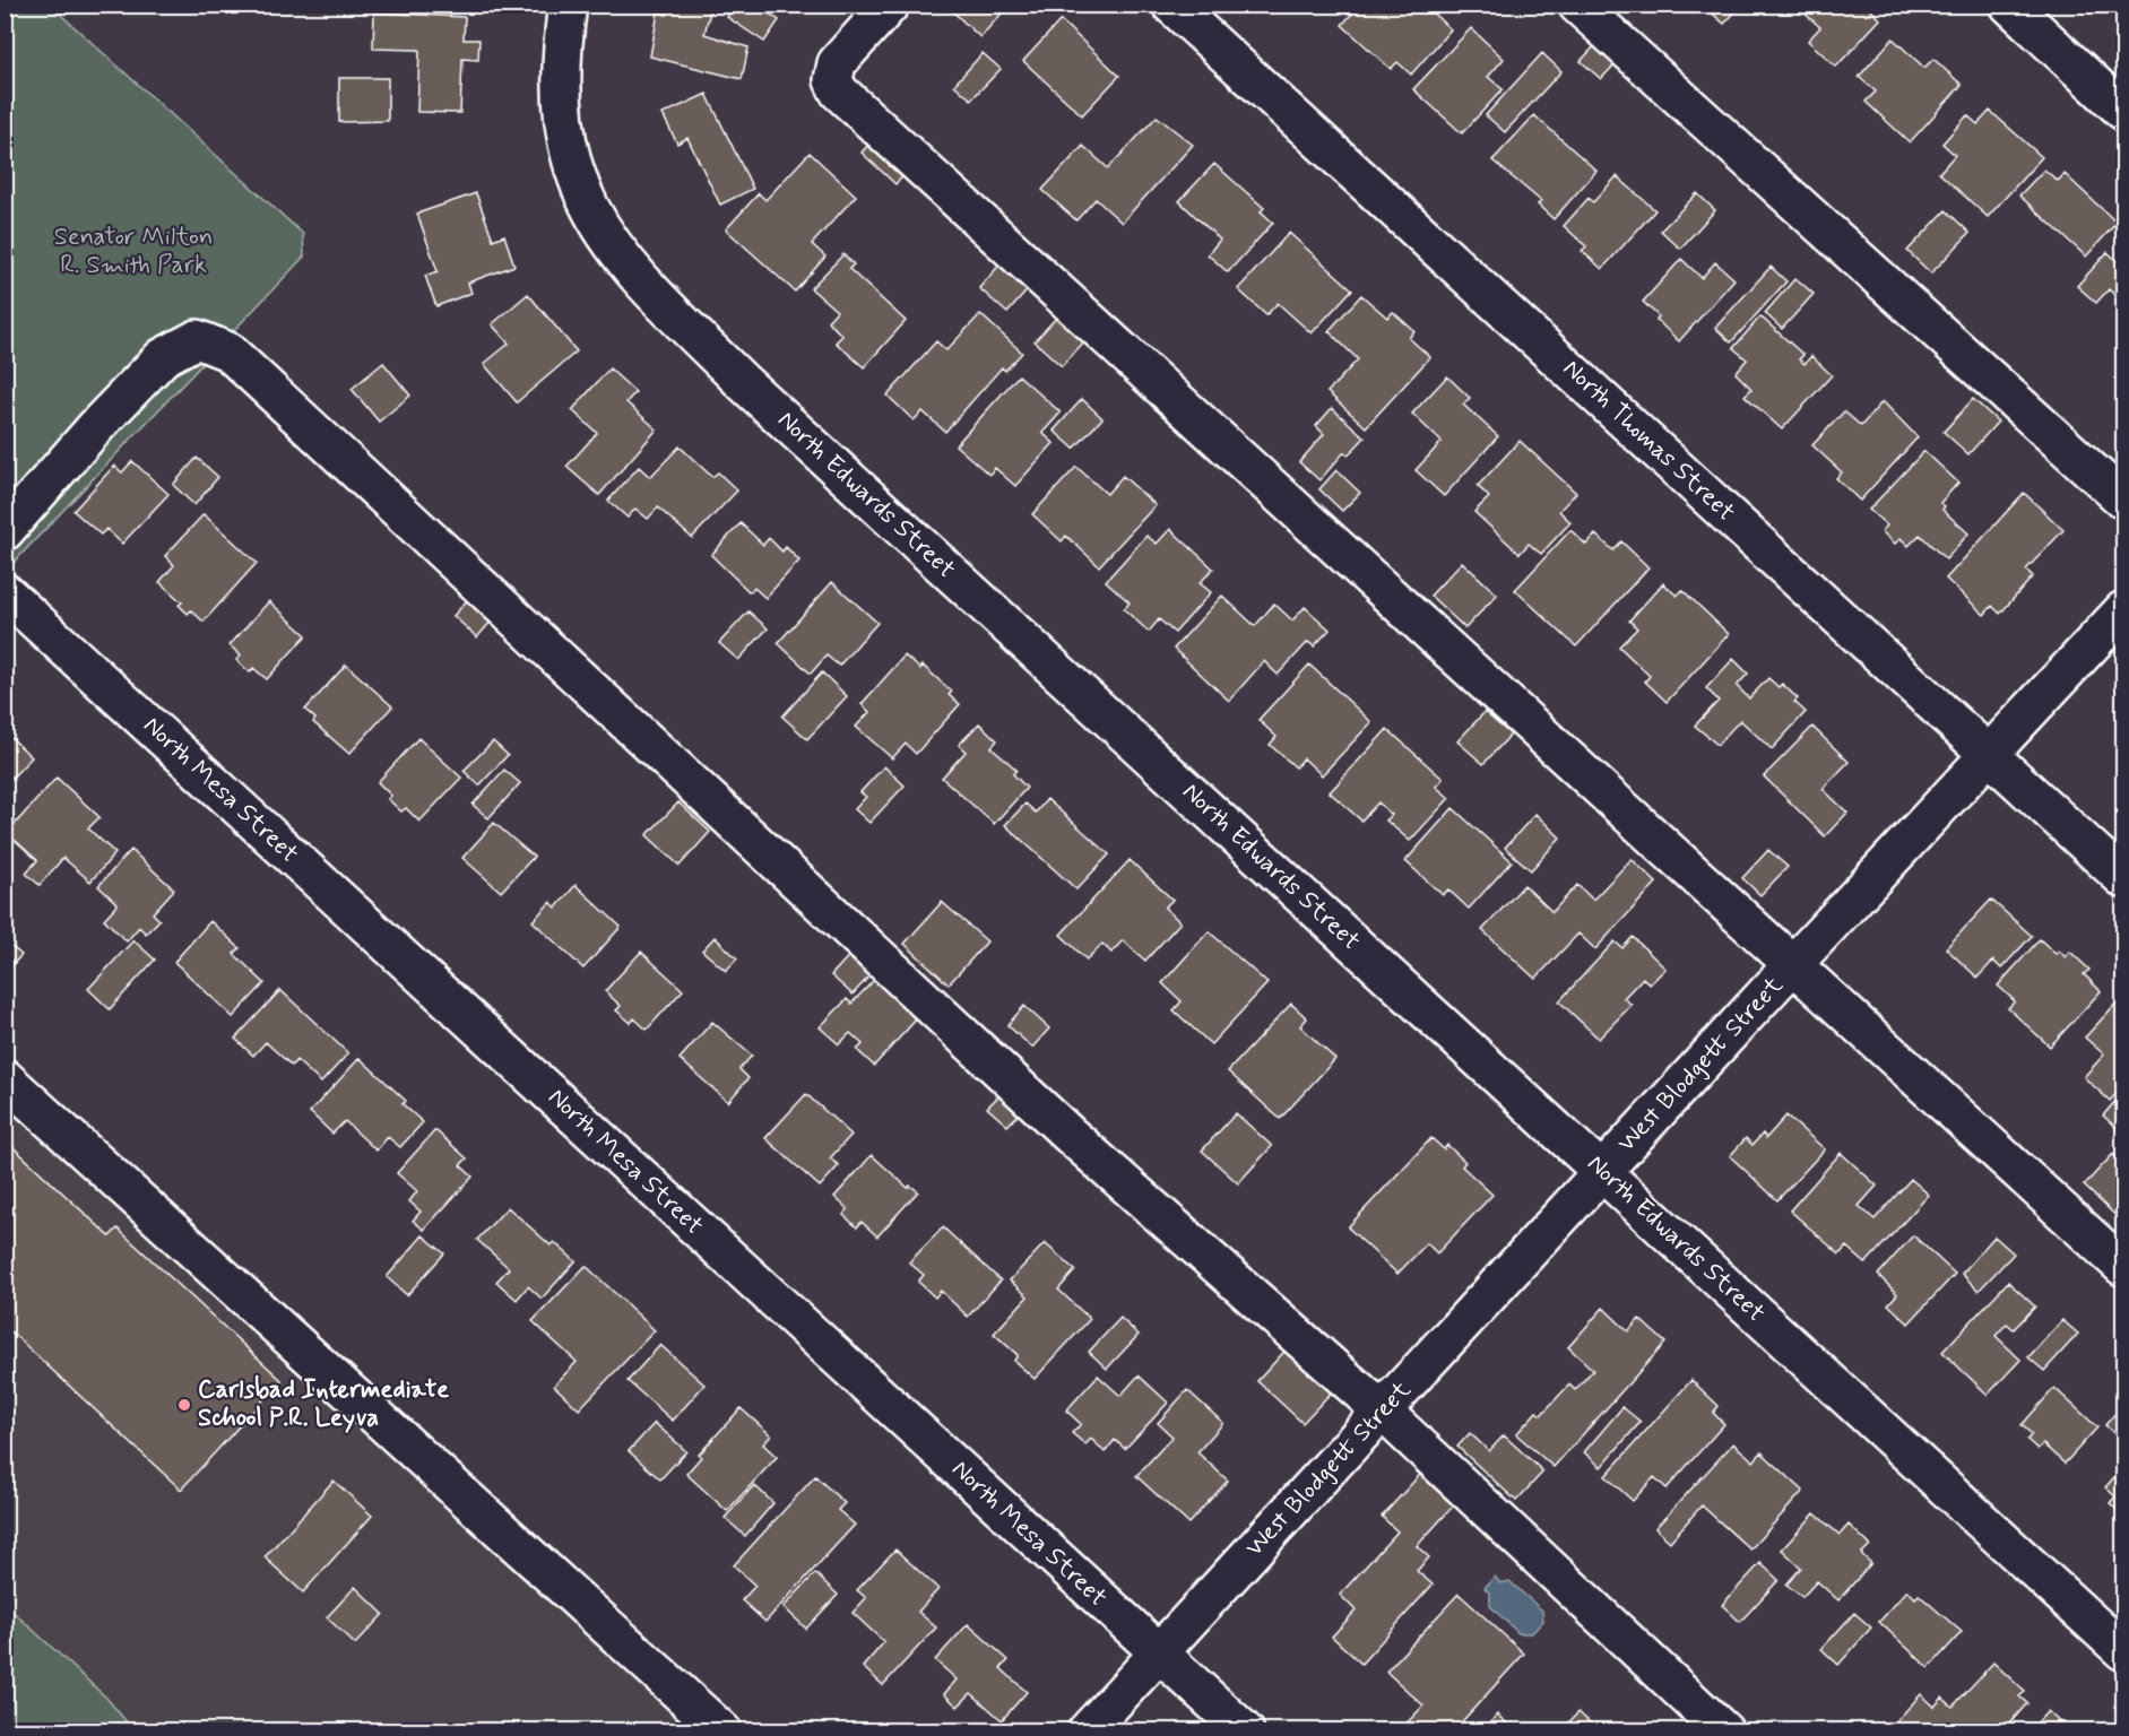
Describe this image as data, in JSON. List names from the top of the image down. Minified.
{"streets":{"street":["North Thomas Street","North Edwards Street","North Mesa Street","West Blodgett Street"]},"crossings":[["North Thomas Street","West Blodgett Street"],["North Edwards Street","West Blodgett Street"],["North Mesa Street","West Blodgett Street"]],"parks":["Senator Milton R. Smith Park"],"places":["Carlsbad Intermediate School P.R. Leyva"]}
